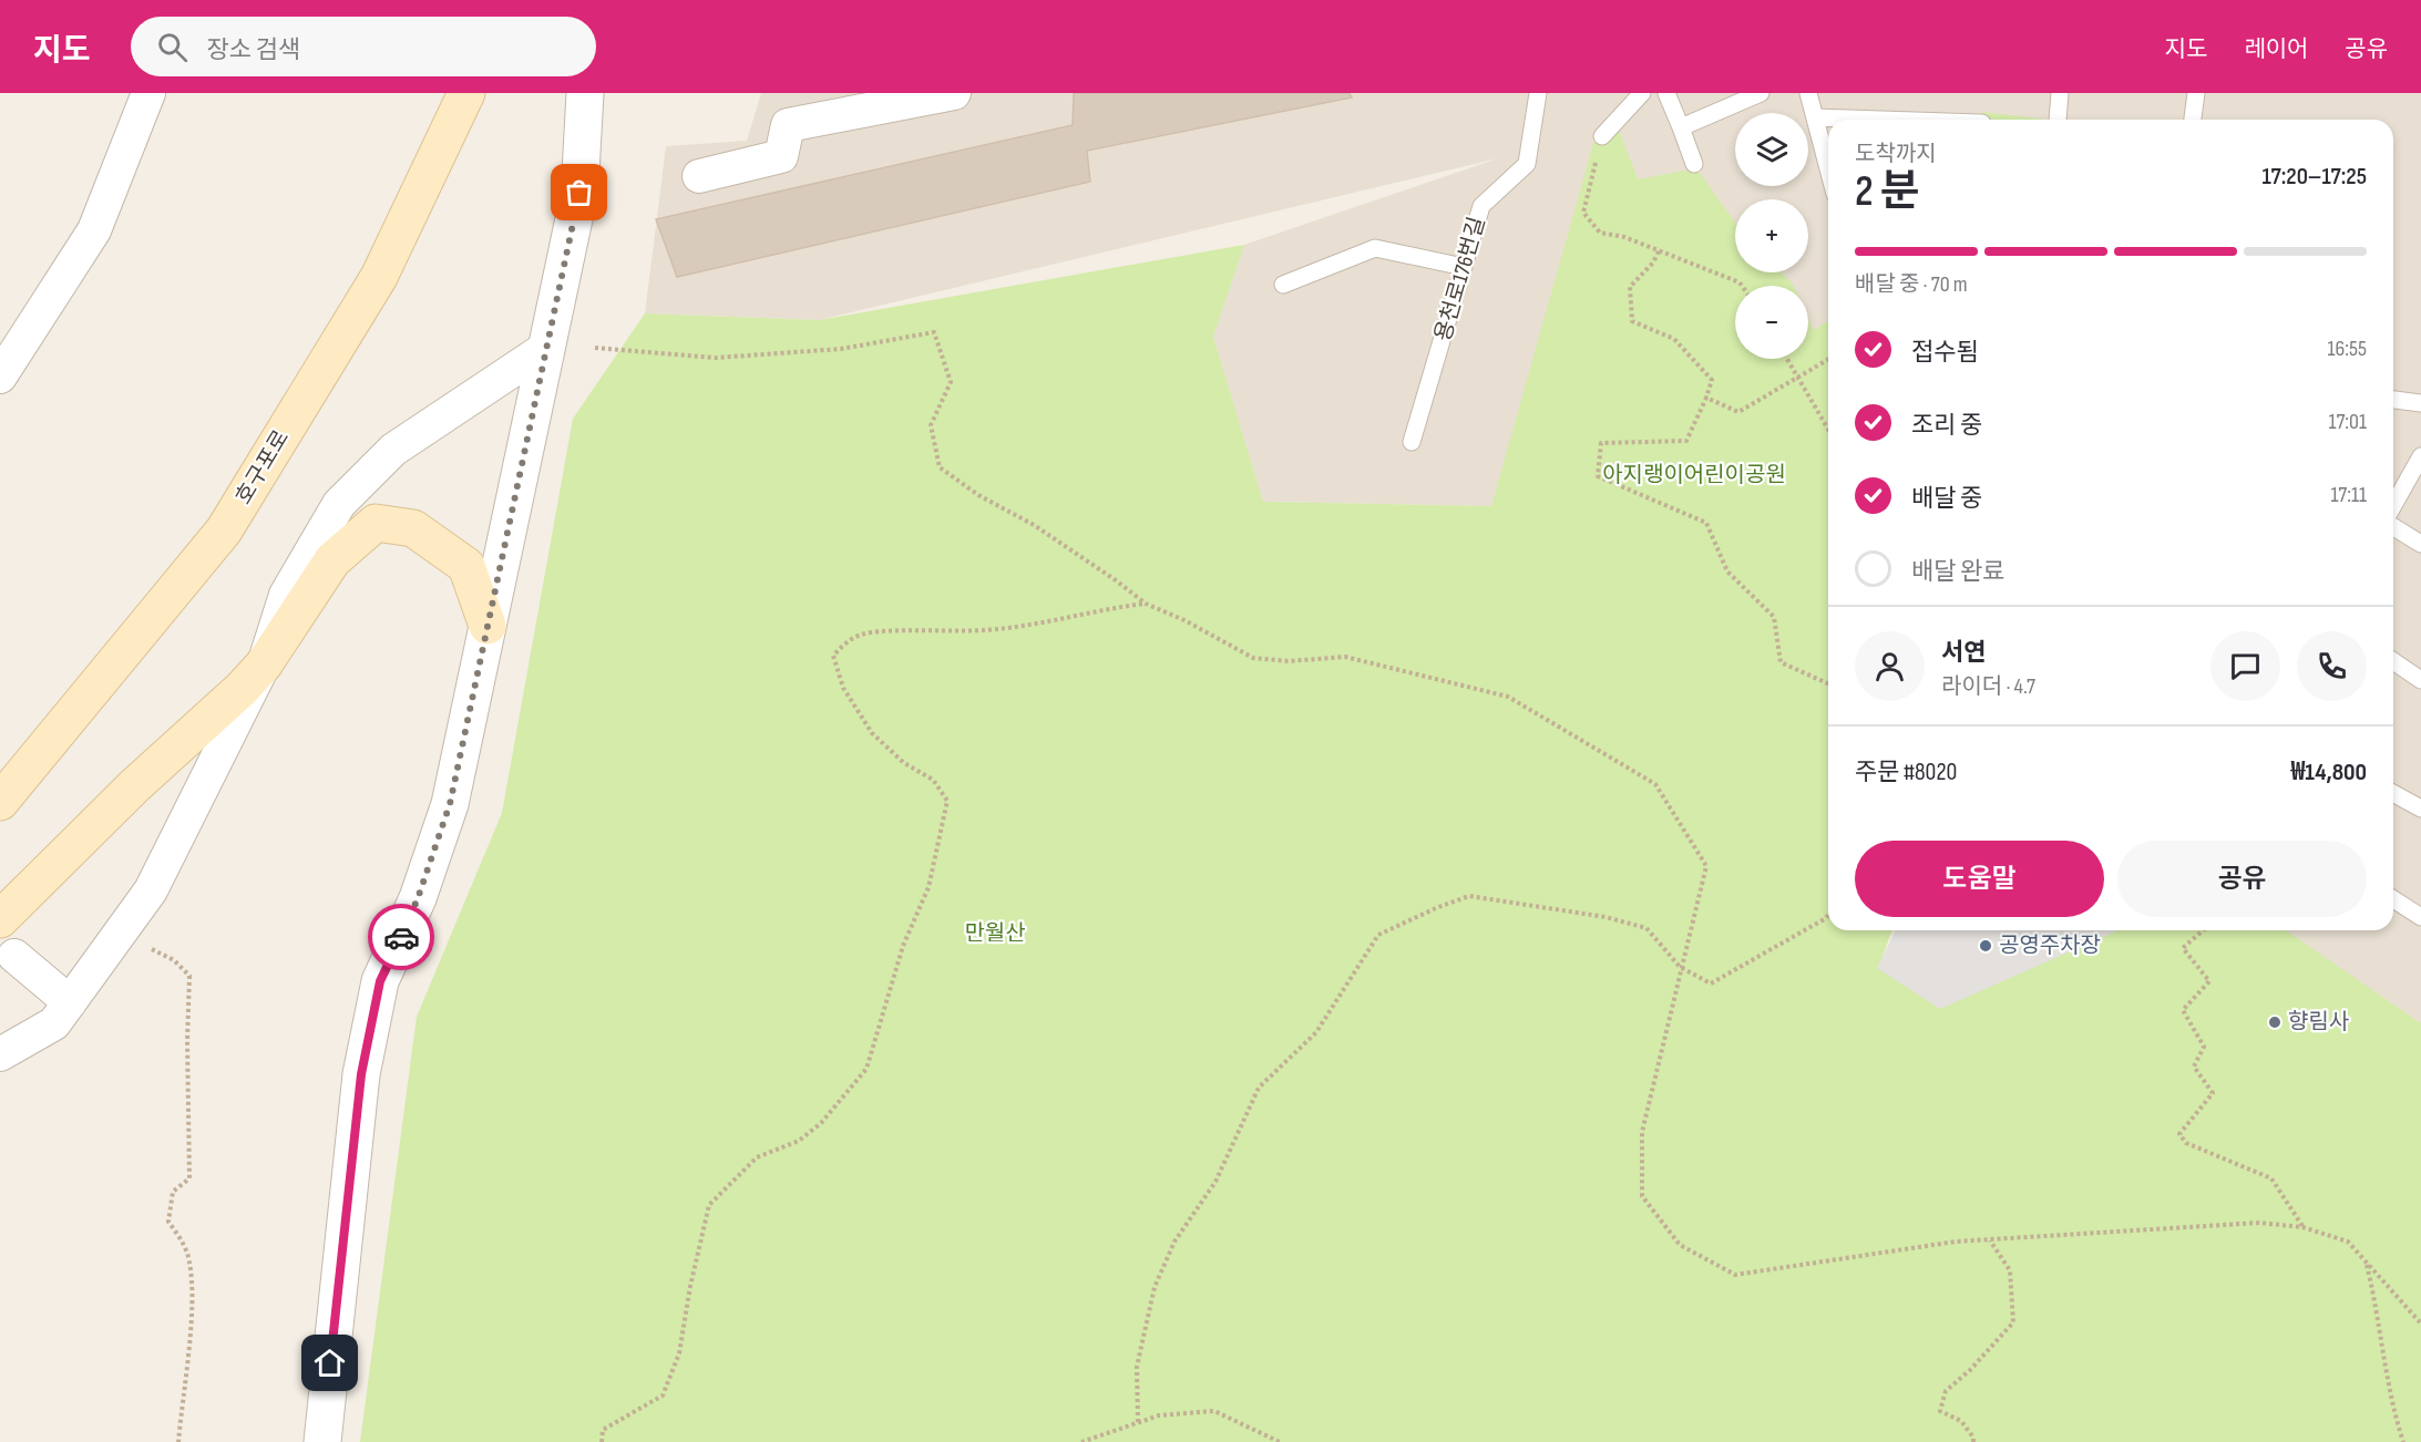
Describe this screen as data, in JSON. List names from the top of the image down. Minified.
{"streets":{"main road":["호구포로"],"lane":["용천로176번길"]},"parks":["아지랭이어린이공원","만월산"],"places":["공영주차장","향림사"],"page":{"header":"지도","search":"장소 검색","nav":["지도","레이어","공유"],"map_buttons":["+","−"],"heading":["2 분","도착까지","17:20–17:25"],"panel":["서연","라이더 · 4.7","주문 #8020","₩14,800"],"bar":"배달 중 · 70 m","list":[["접수됨","16:55"],["조리 중","17:01"],["배달 중","17:11"],"배달 완료"],"buttons":["도움말","공유"]}}
